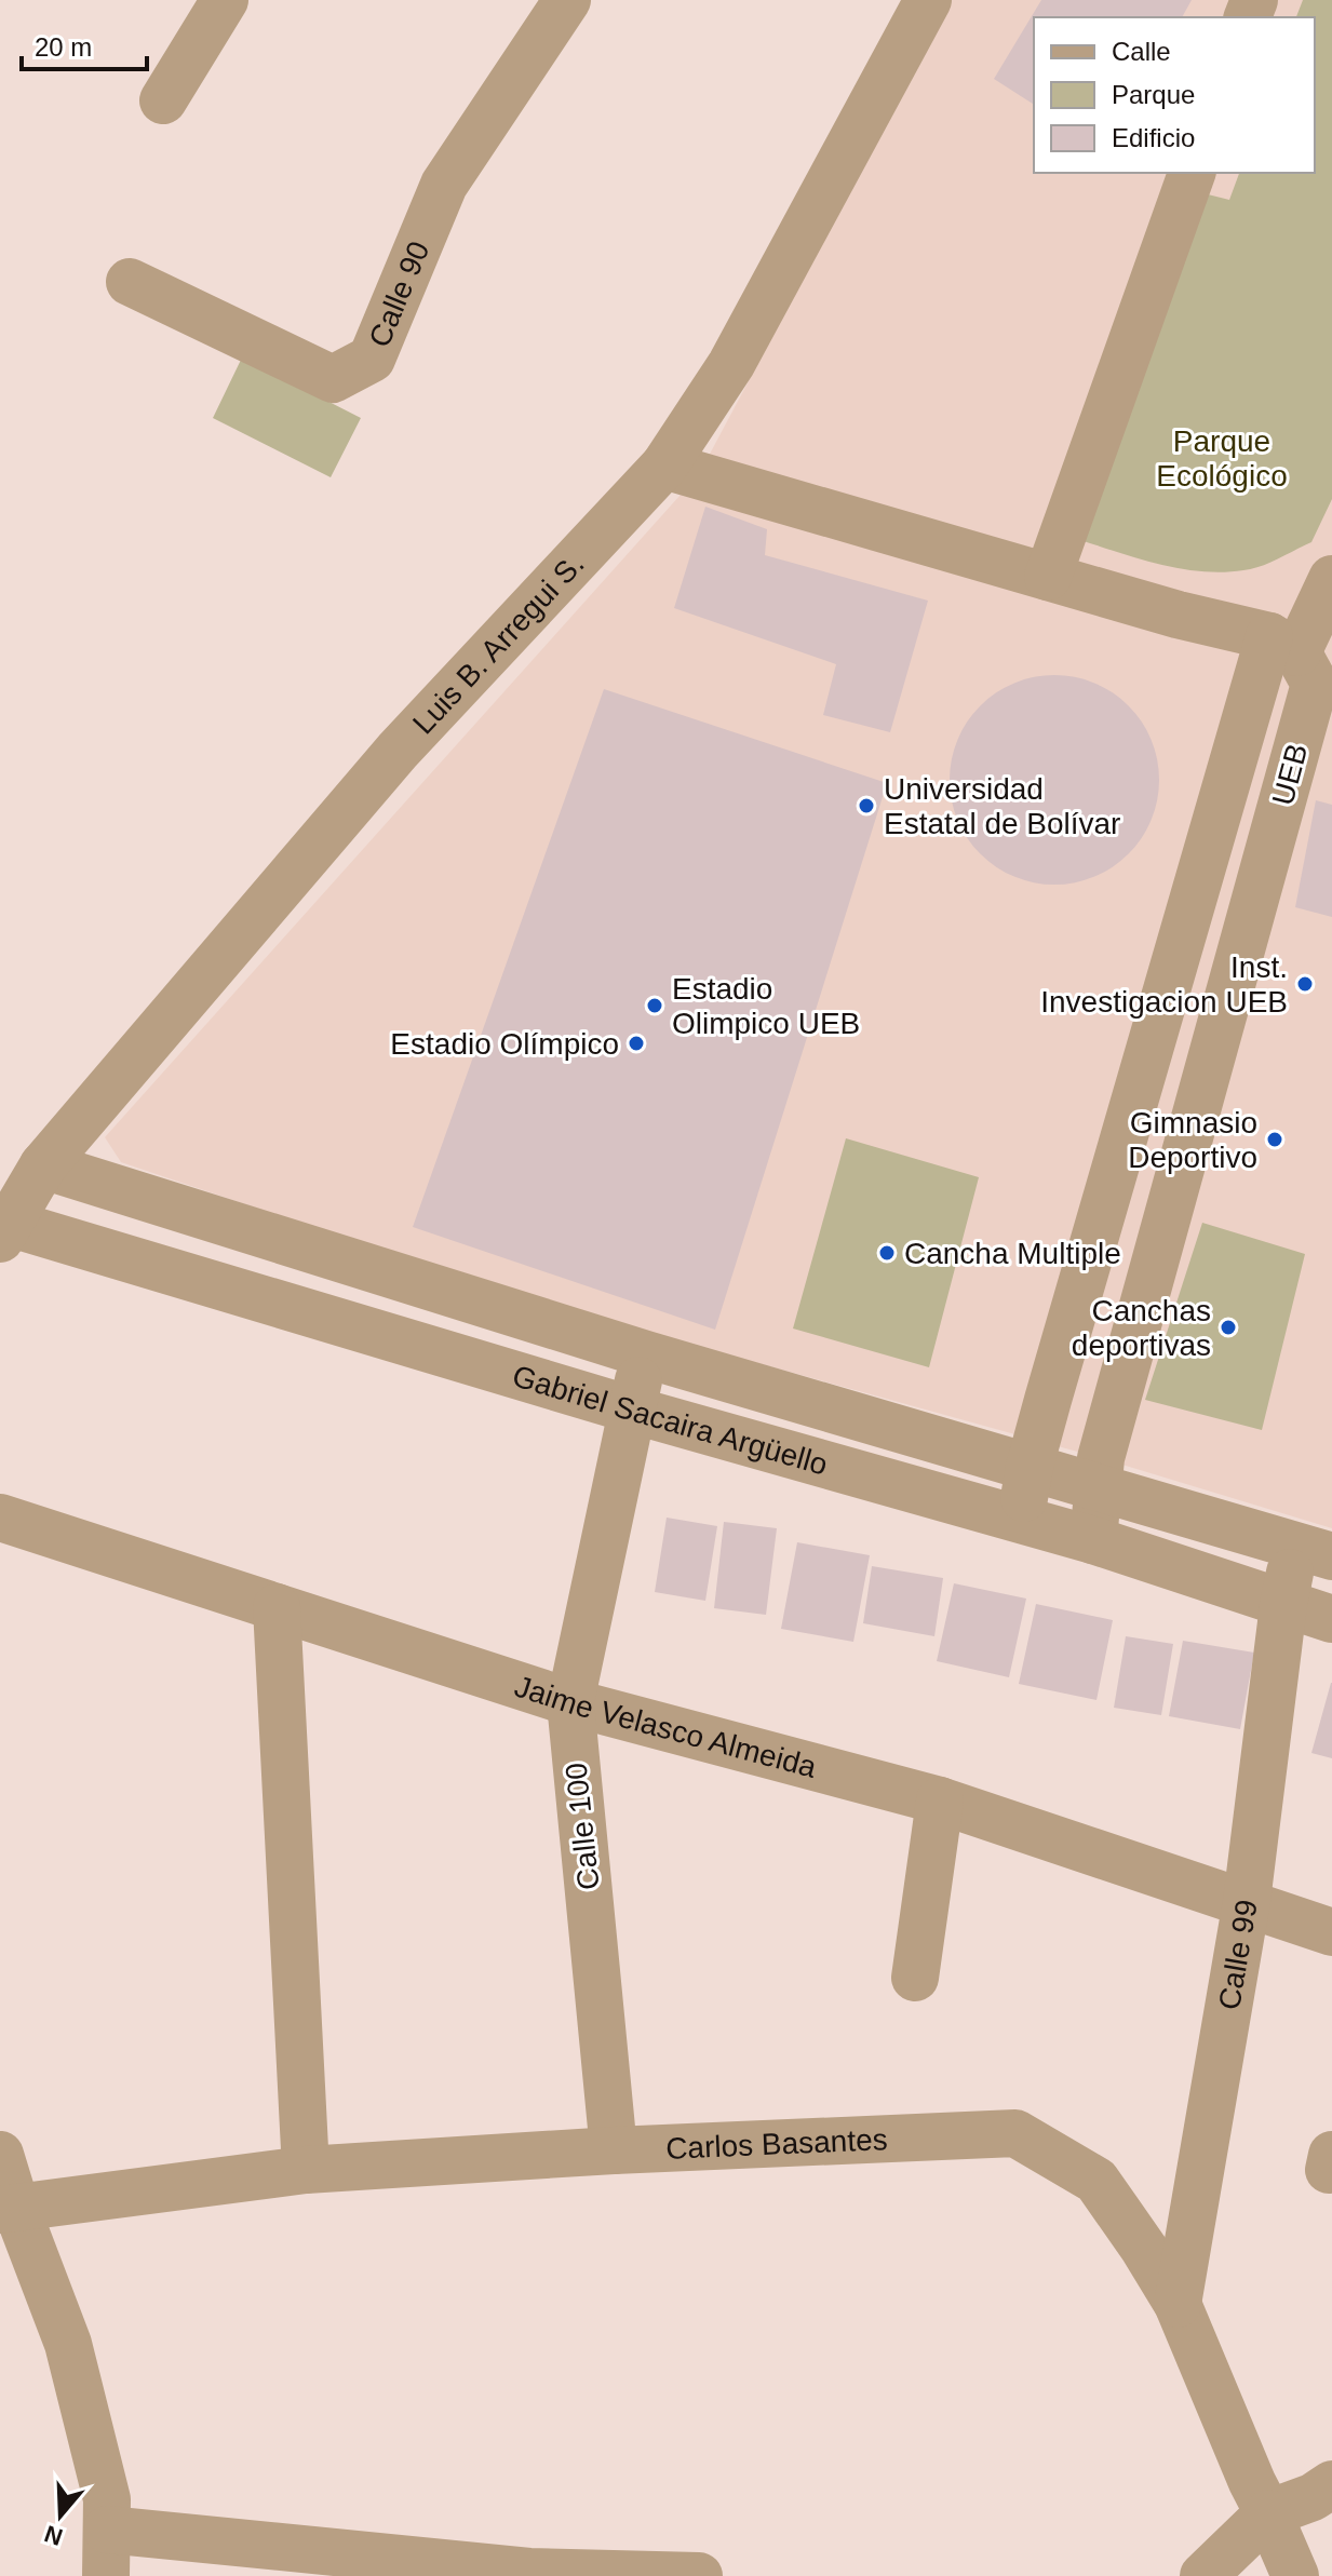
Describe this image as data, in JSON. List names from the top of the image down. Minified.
{"streets":{"street":["Calle 90","Luis B. Arregui S.","UEB","Gabriel Sacaira Argüello","Jaime Velasco Almeida","Calle 100","Calle 99","Carlos Basantes"]},"crossings":[["Luis B. Arregui S.","Gabriel Sacaira Argüello"],["UEB","Gabriel Sacaira Argüello"],["Gabriel Sacaira Argüello","Calle 100"],["Gabriel Sacaira Argüello","Calle 99"],["Jaime Velasco Almeida","Calle 100"],["Jaime Velasco Almeida","Calle 99"],["Calle 100","Carlos Basantes"],["Calle 99","Carlos Basantes"]],"parks":["Parque Ecológico"],"places":["Universidad Estatal de Bolívar","Inst. Investigacion UEB","Estadio Olimpico UEB","Estadio Olímpico","Gimnasio Deportivo","Cancha Multiple","Canchas deportivas"],"legend":["Calle","Parque","Edificio"],"scale_bar":"20 m","north":"bottom"}
